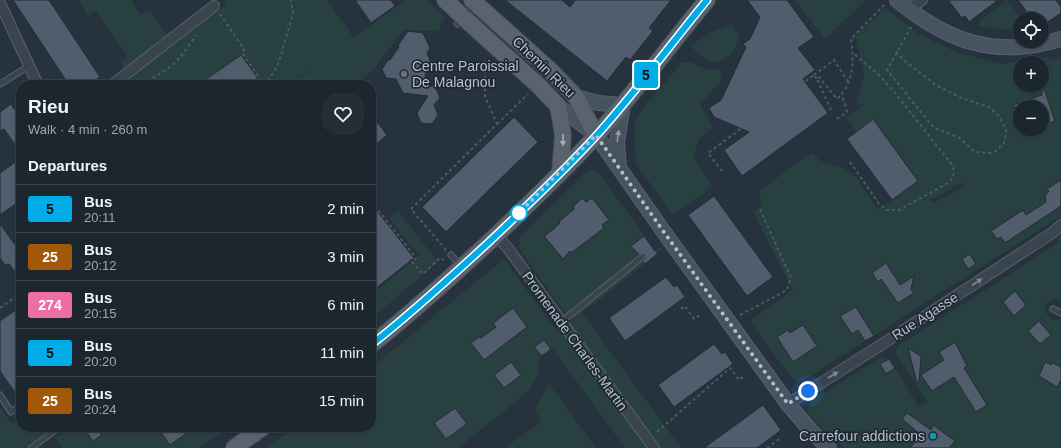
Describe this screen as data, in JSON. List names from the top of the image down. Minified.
{"streets":{"main road":["Chemin Rieu"],"street":["Rue Agasse","Promenade Charles-Martin"]},"one_way":["Rue Agasse"],"places":["Centre Paroissial De Malagnou","Carrefour addictions"],"lines":["bus line 5"],"page":{"on_map":"5","map_buttons":["+","−"],"heading":[["Rieu","Walk · 4 min · 260 m"],"Departures"],"list":[{"mark":"5","name":"Bus","note":"20:11","value":"2 min"},{"mark":"25","name":"Bus","note":"20:12","value":"3 min"},{"mark":"274","name":"Bus","note":"20:15","value":"6 min"},{"mark":"5","name":"Bus","note":"20:20","value":"11 min"},{"mark":"25","name":"Bus","note":"20:24","value":"15 min"}]}}
